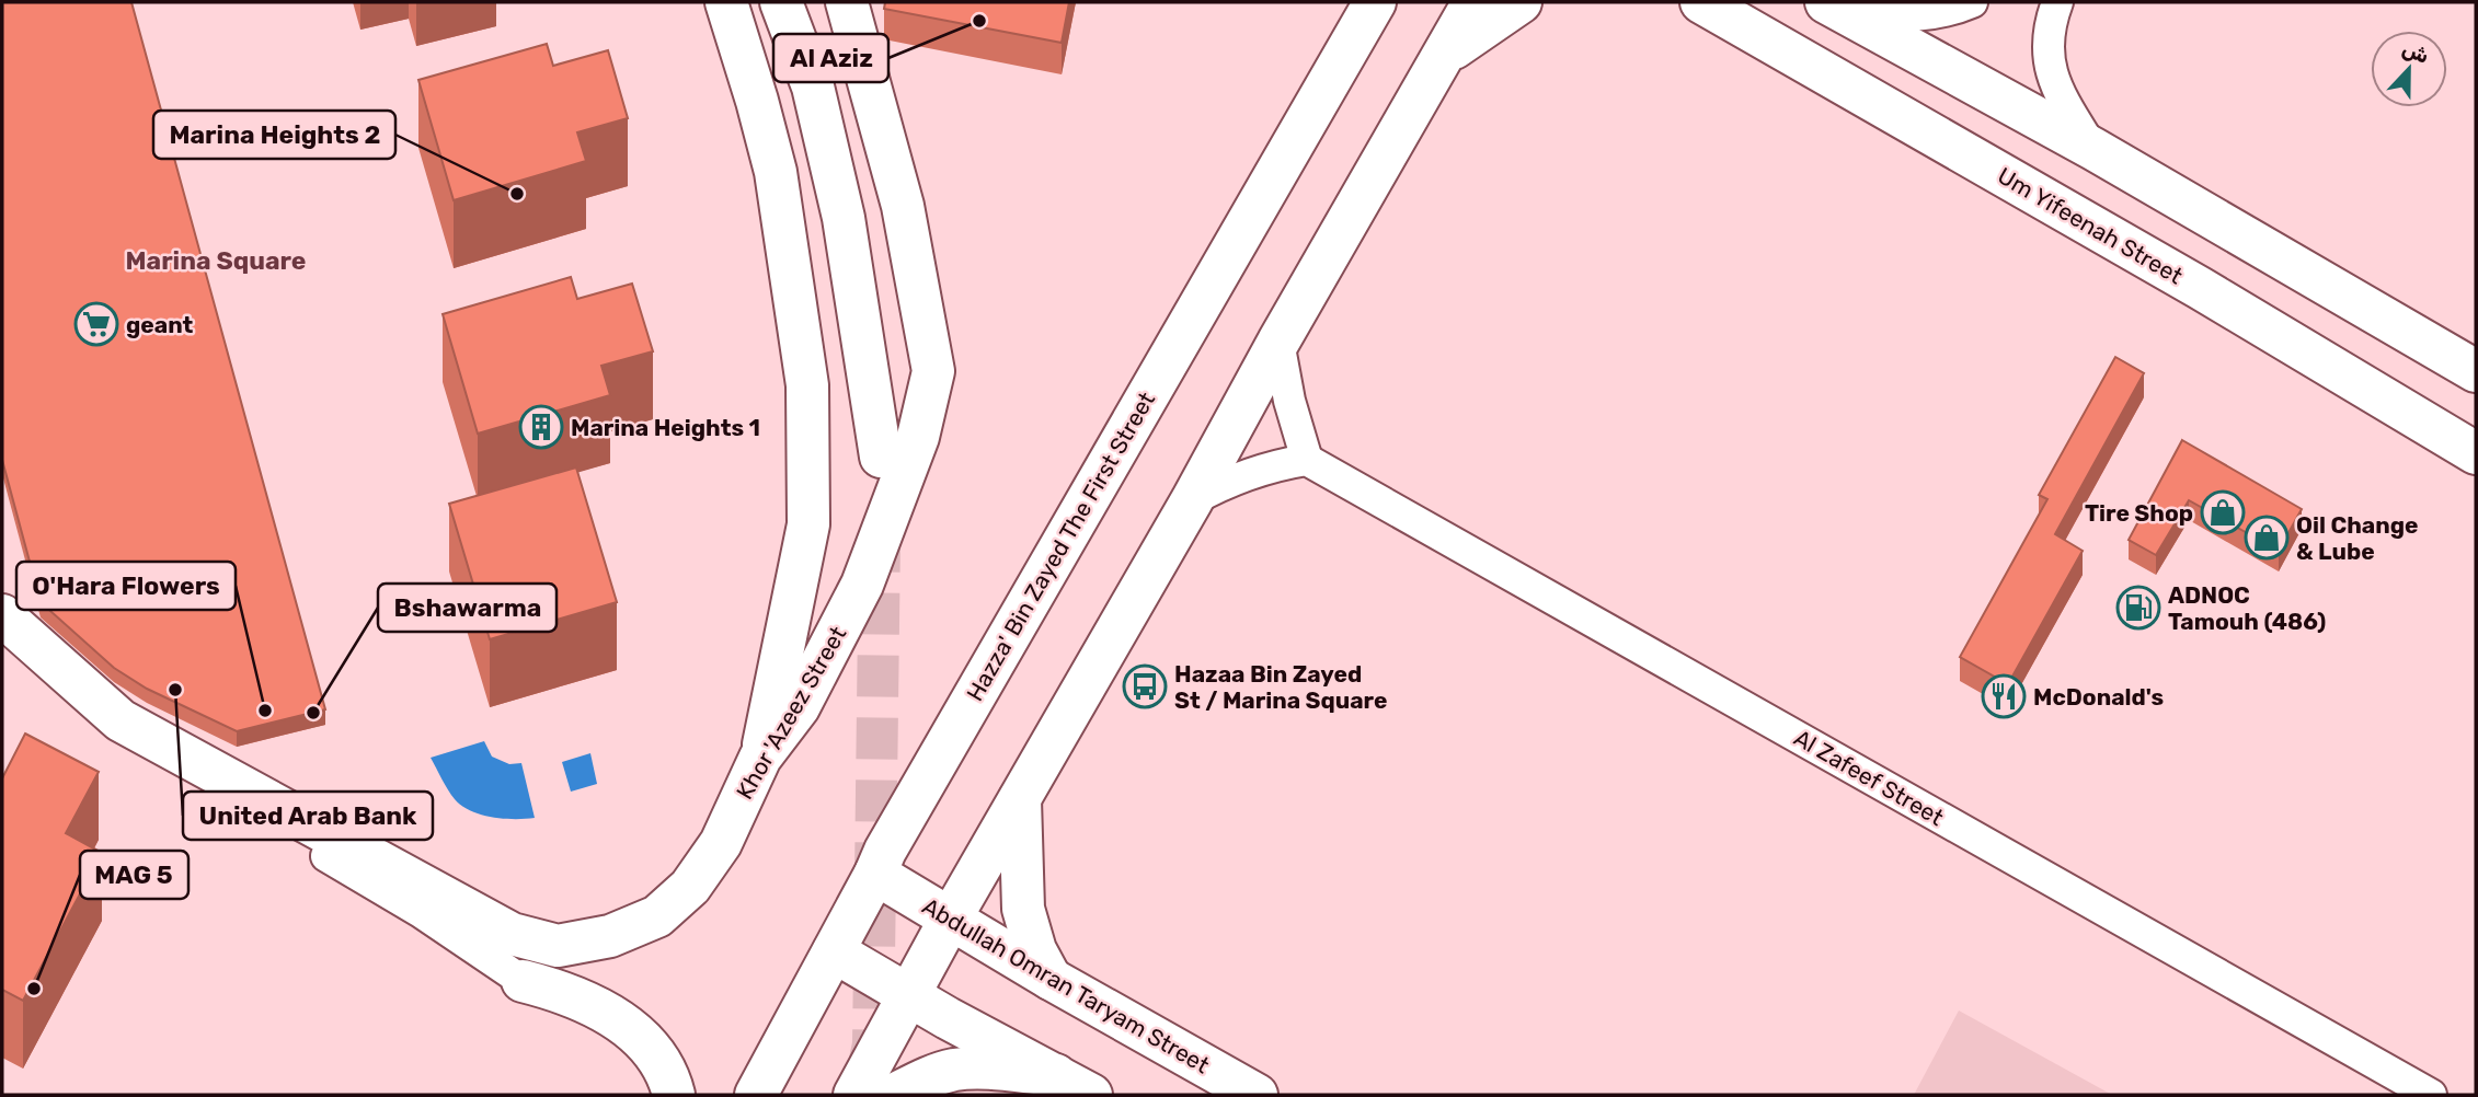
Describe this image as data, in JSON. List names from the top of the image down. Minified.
{"streets":{"main road":["Um Yifeenah Street","Hazza' Bin Zayed The First Street","Khor 'Azeez Street","Abdullah Omran Taryam Street"],"street":["Al Zafeef Street"]},"crossings":[["Hazza' Bin Zayed The First Street","Abdullah Omran Taryam Street"]],"districts":["Marina Square"],"places":{"other":["Al Aziz","Marina Heights 2","United Arab Bank","O'Hara Flowers","Bshawarma","MAG 5"],"supermarket":["geant"],"building":["Marina Heights 1"],"shop":["Tire Shop","Oil Change & Lube"],"fuel station":["ADNOC Tamouh (486)"],"bus stop":["Hazaa Bin Zayed St / Marina Square"],"restaurant":["McDonald's"]},"north":"top"}
